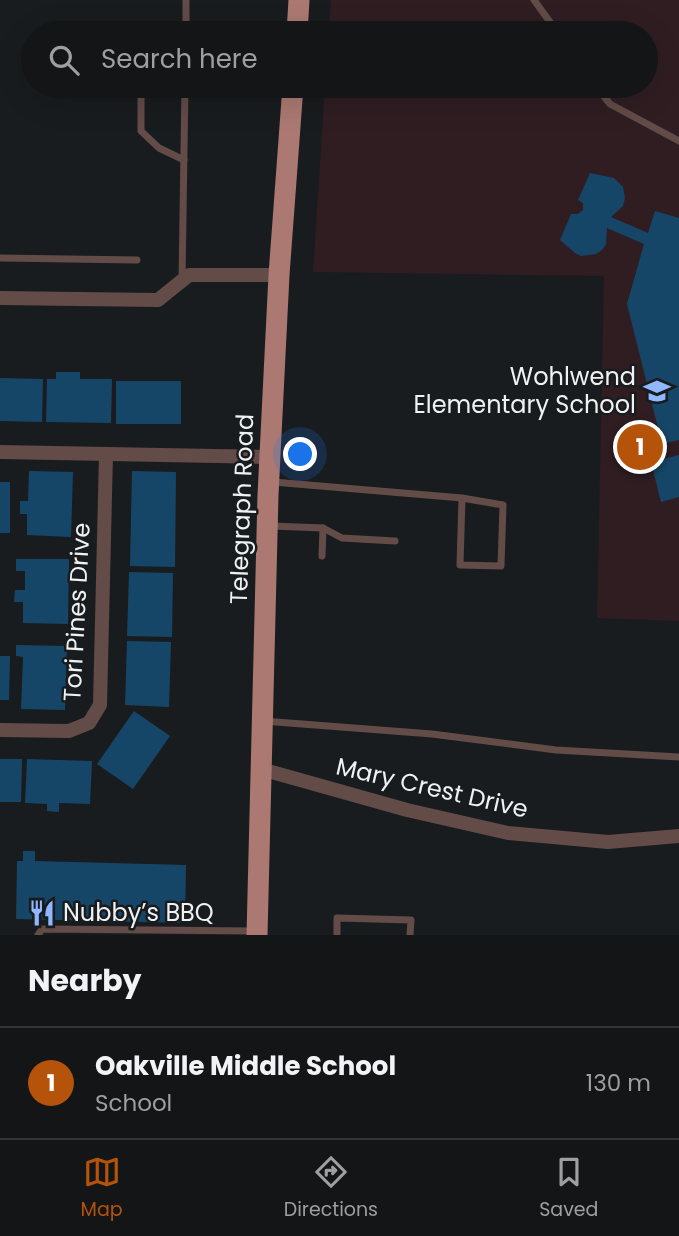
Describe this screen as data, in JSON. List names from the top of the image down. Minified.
{"streets":{"main road":["Telegraph Road"],"street":["Tori Pines Drive","Mary Crest Drive"]},"crossings":[["Telegraph Road","Mary Crest Drive"]],"places":{"school or university":["Wohlwend Elementary School"],"restaurant":["Nubby’s BBQ"]},"page":{"search":"Search here","pins":"1","heading":"Nearby","list":[{"mark":"1","name":"Oakville Middle School","note":"School","value":"130 m"}],"nav":["Map","Directions","Saved"]}}
